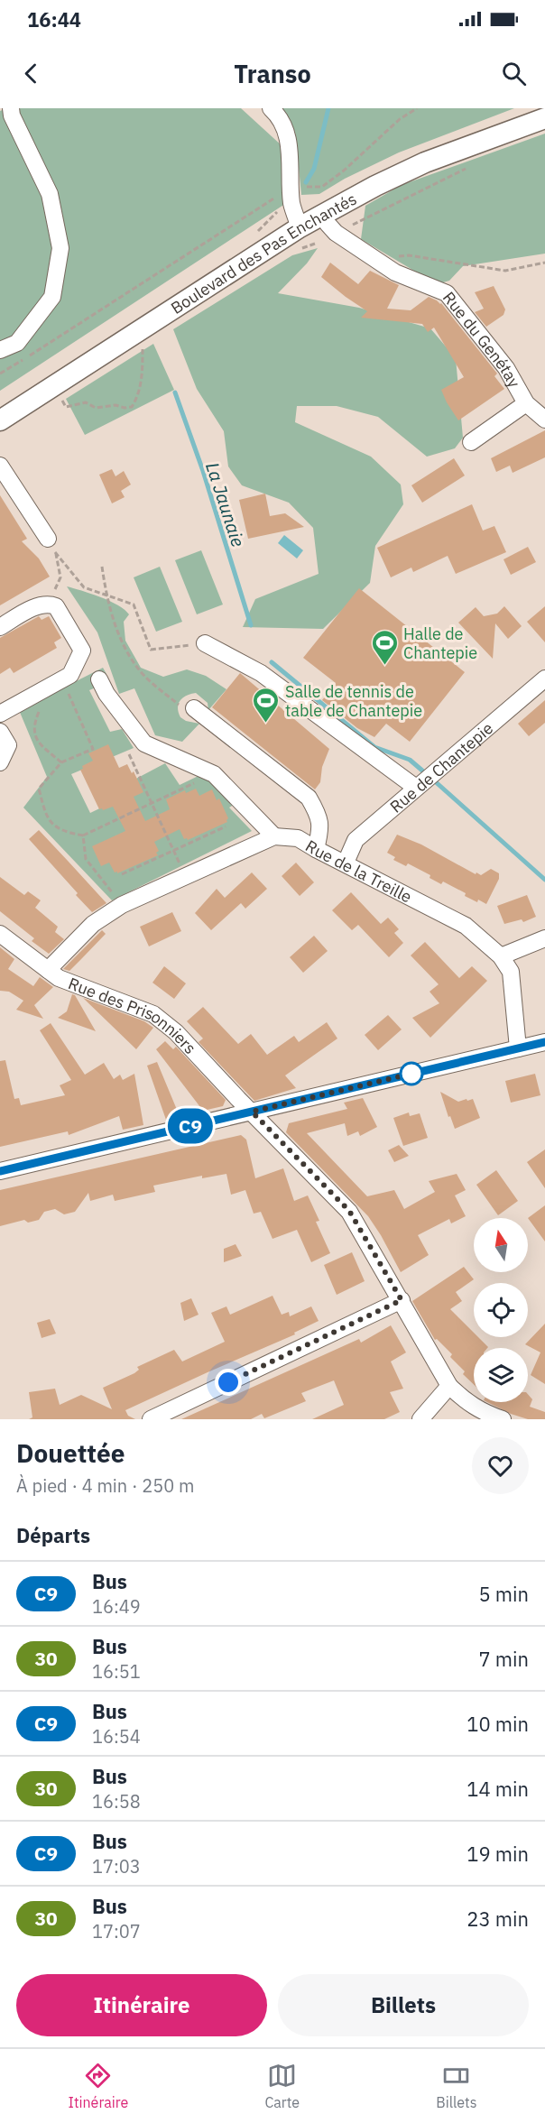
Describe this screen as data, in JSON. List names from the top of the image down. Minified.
{"streets":{"main road":["Boulevard des Pas Enchantés"],"street":["Rue du Genétay","Rue de Chantepie","Rue de la Treille","Rue des Prisonniers"]},"crossings":[["Boulevard des Pas Enchantés","Rue du Genétay"],["Rue de Chantepie","Rue de la Treille"]],"water":["La Jaunaie"],"places":{"sports":["Halle de Chantepie","Salle de tennis de table de Chantepie"]},"lines":["bus line C9"],"north":"top","page":{"status":"16:44","header":"Transo","on_map":"C9","heading":[["Douettée","À pied · 4 min · 250 m"],"Départs"],"list":[{"mark":"C9","name":"Bus","note":"16:49","value":"5 min"},{"mark":"30","name":"Bus","note":"16:51","value":"7 min"},{"mark":"C9","name":"Bus","note":"16:54","value":"10 min"},{"mark":"30","name":"Bus","note":"16:58","value":"14 min"},{"mark":"C9","name":"Bus","note":"17:03","value":"19 min"},{"mark":"30","name":"Bus","note":"17:07","value":"23 min"}],"buttons":["Itinéraire","Billets"],"tabs":["Itinéraire","Carte","Billets"]}}
